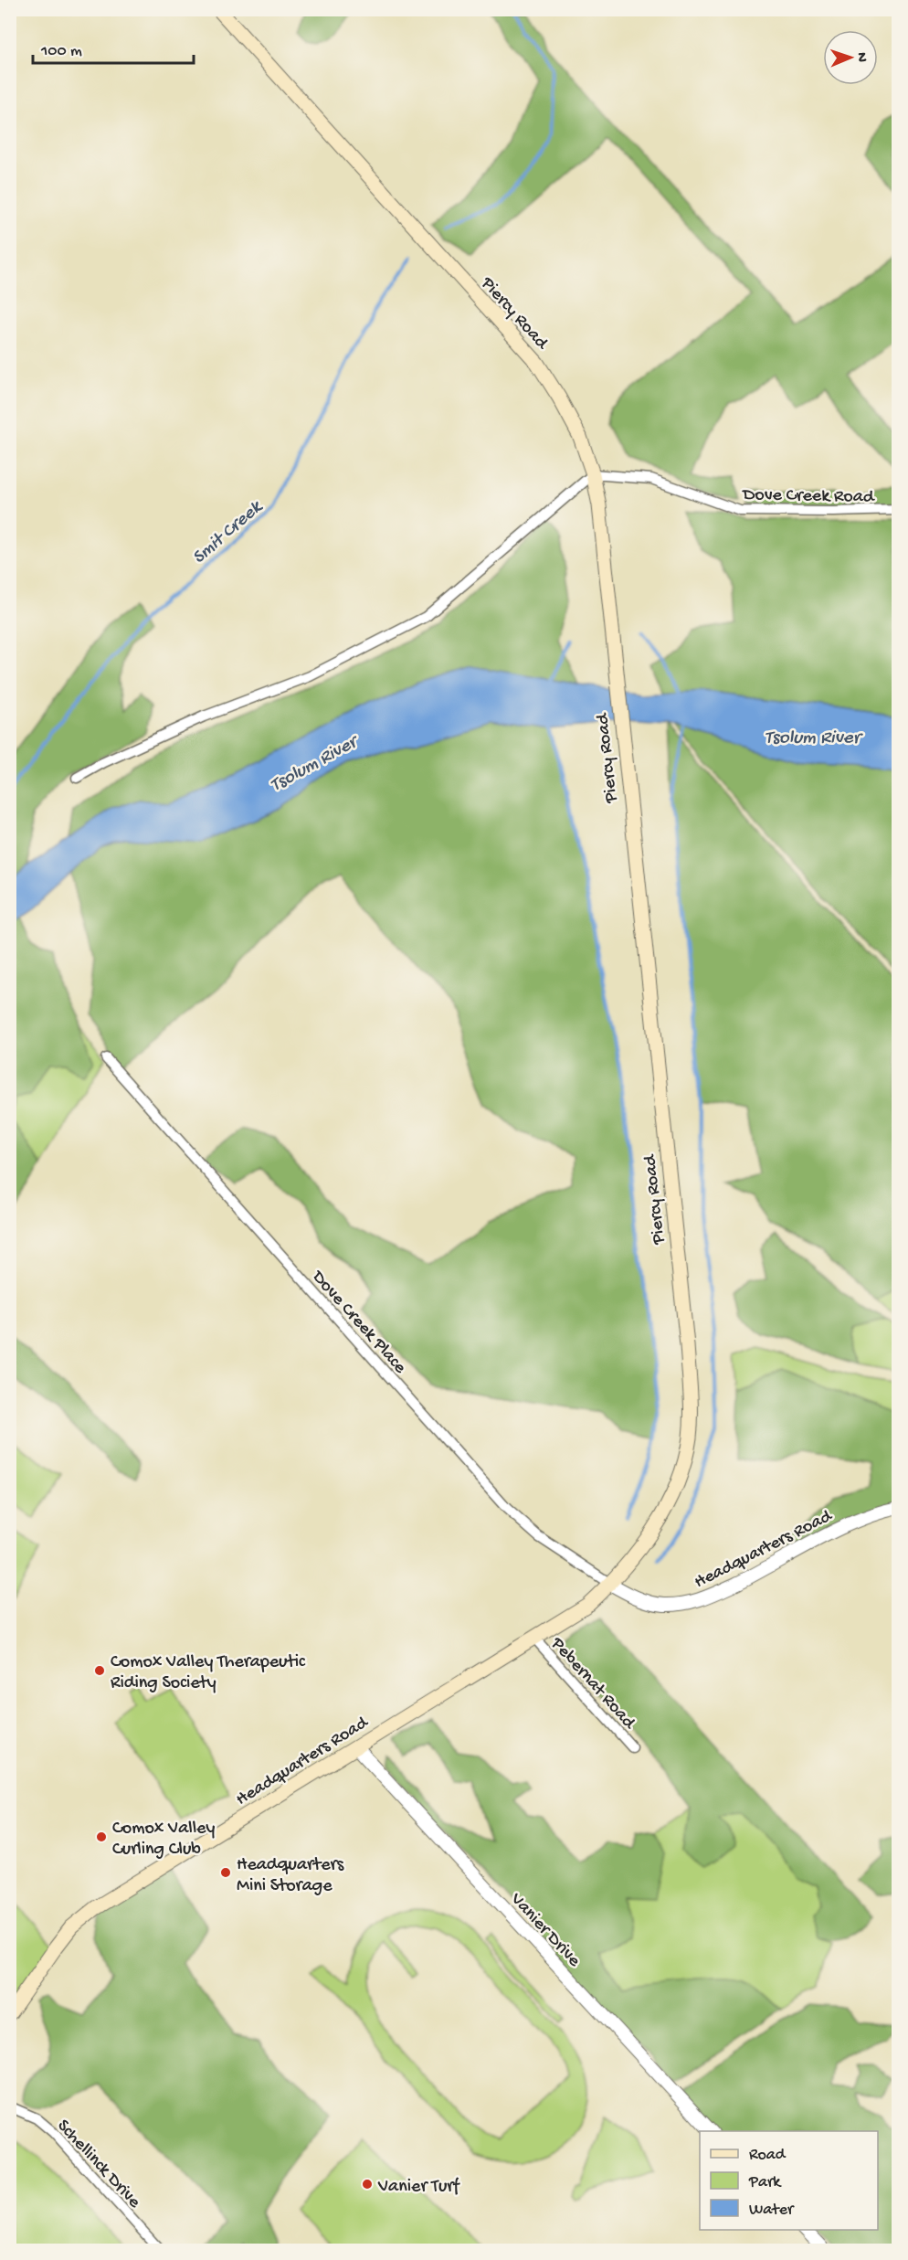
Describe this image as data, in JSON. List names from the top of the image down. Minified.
{"streets":{"main road":["Piercy Road","Headquarters Road"],"street":["Dove Creek Road","Dove Creek Place","Pebernat Road","Vanier Drive","Schellinck Drive"]},"crossings":[["Piercy Road","Dove Creek Road"],["Piercy Road","Dove Creek Place"],["Piercy Road","Headquarters Road"],["Dove Creek Place","Headquarters Road"],["Headquarters Road","Pebernat Road"],["Headquarters Road","Vanier Drive"]],"water":["Smit Creek","Tsolum River"],"places":["Comox Valley Therapeutic Riding Society","Comox Valley Curling Club","Headquarters Mini Storage","Vanier Turf"],"legend":["Road","Park","Water"],"scale_bar":"100 m","north":"right"}
